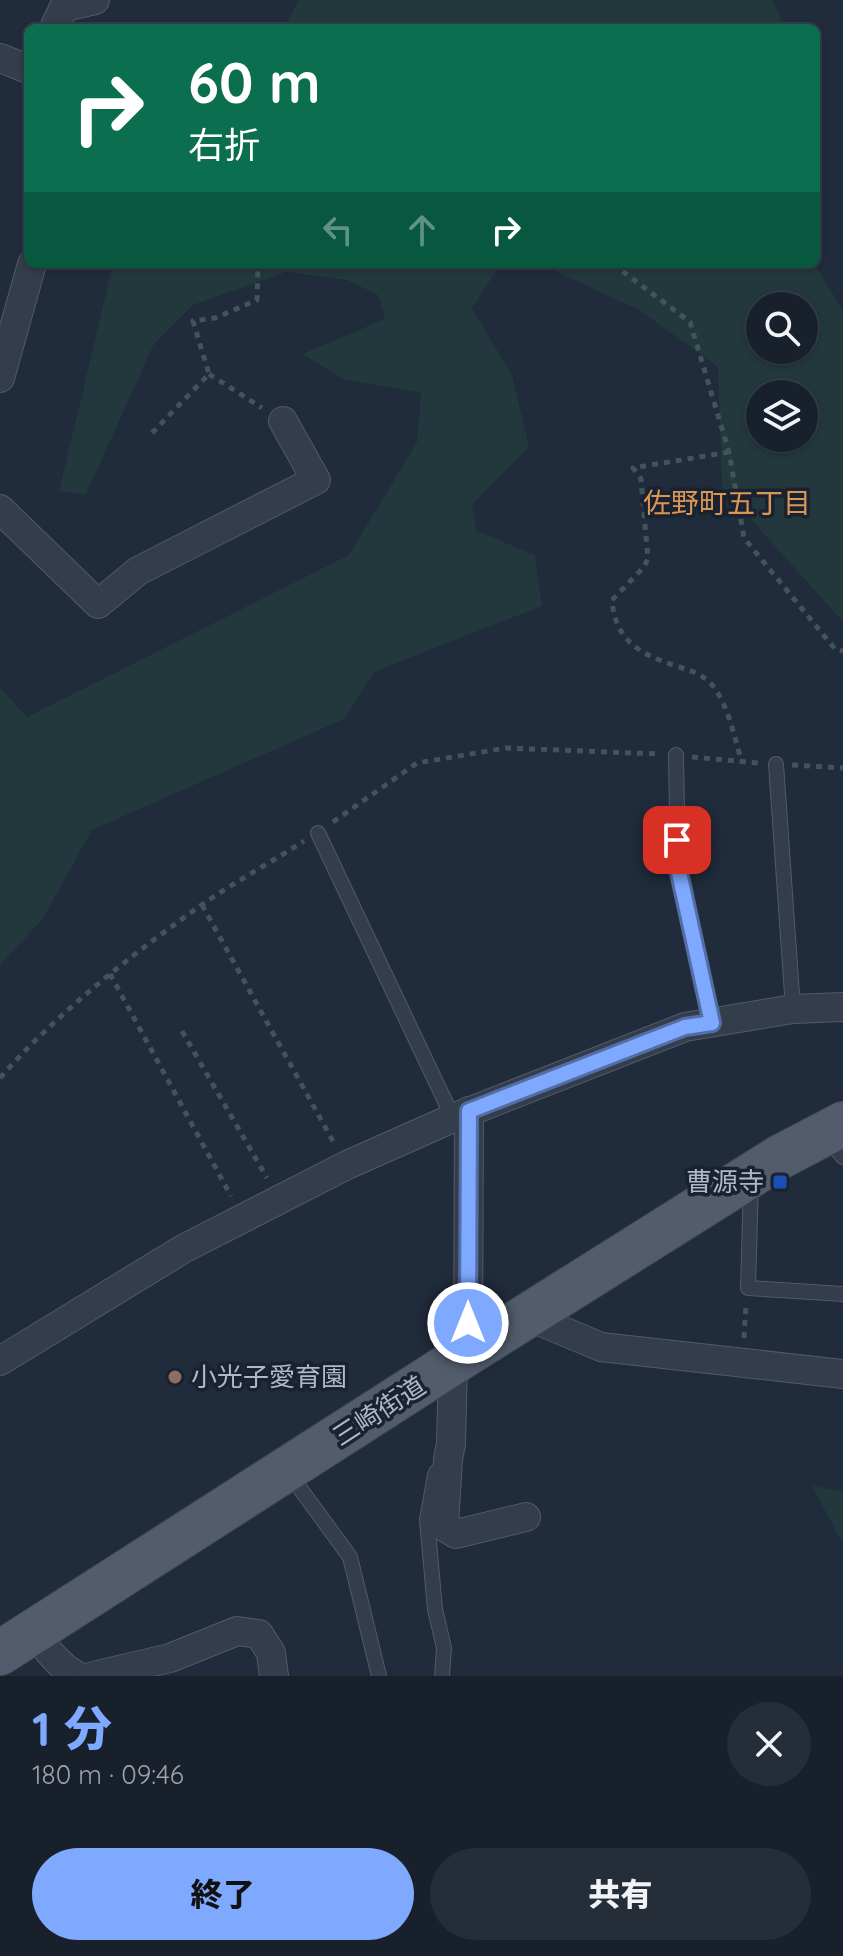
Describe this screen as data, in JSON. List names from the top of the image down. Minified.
{"streets":{"main road":["三崎街道"]},"districts":["佐野町五丁目"],"places":{"transit":["曹源寺"],"other":["小光子愛育園"]},"page":{"turn":["60 m","右折"],"heading":["1 分","180 m · 09:46"],"buttons":["終了","共有"]}}
